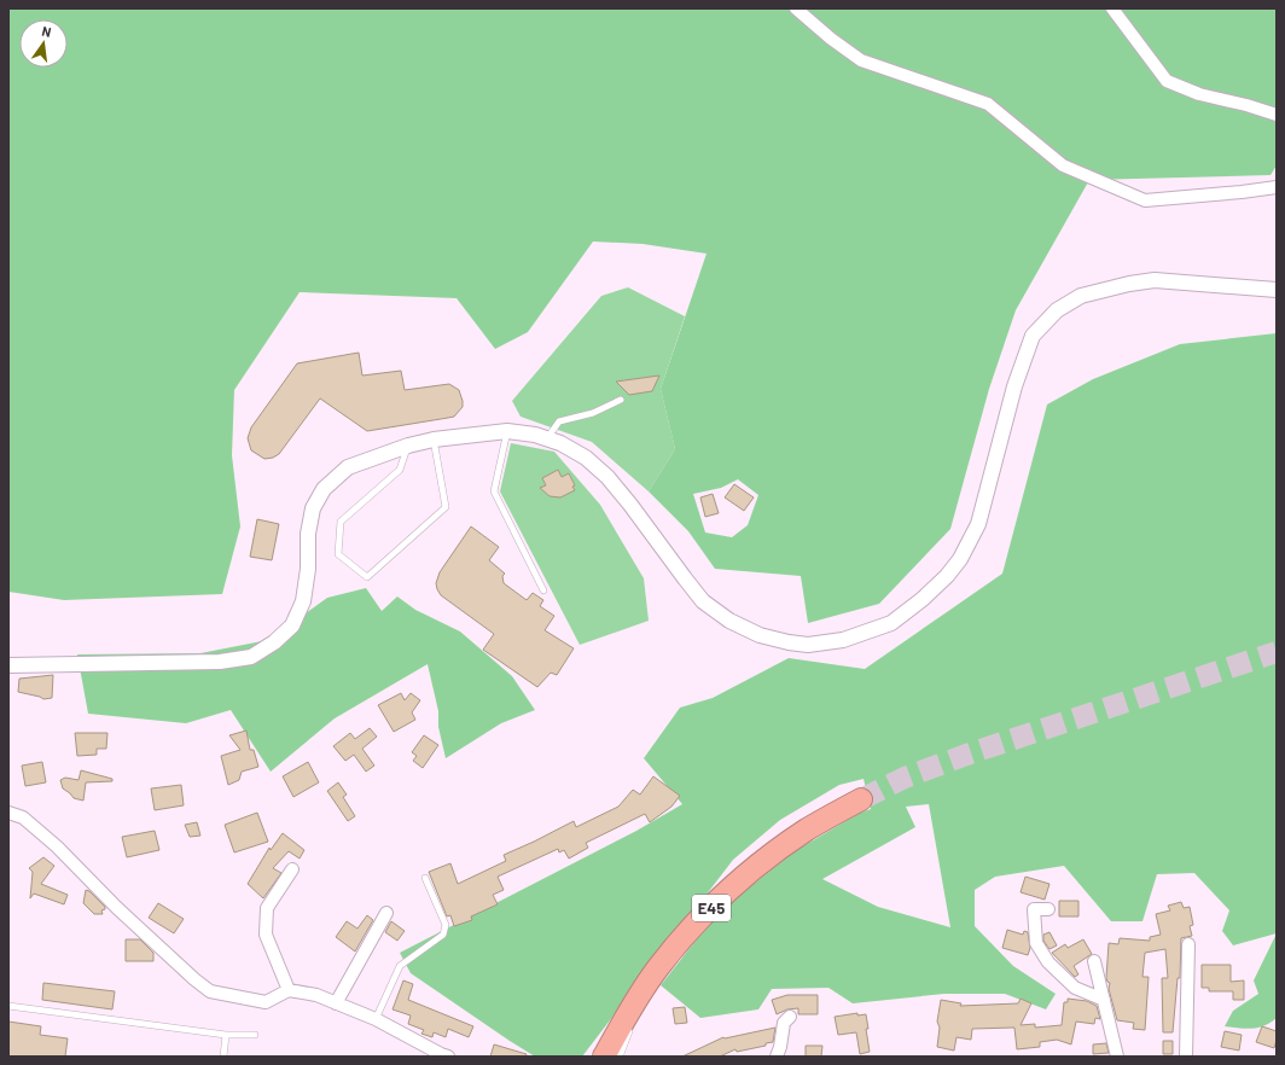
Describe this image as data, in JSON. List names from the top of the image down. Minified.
{"streets":{"highway":["E45"]},"north":"top"}
